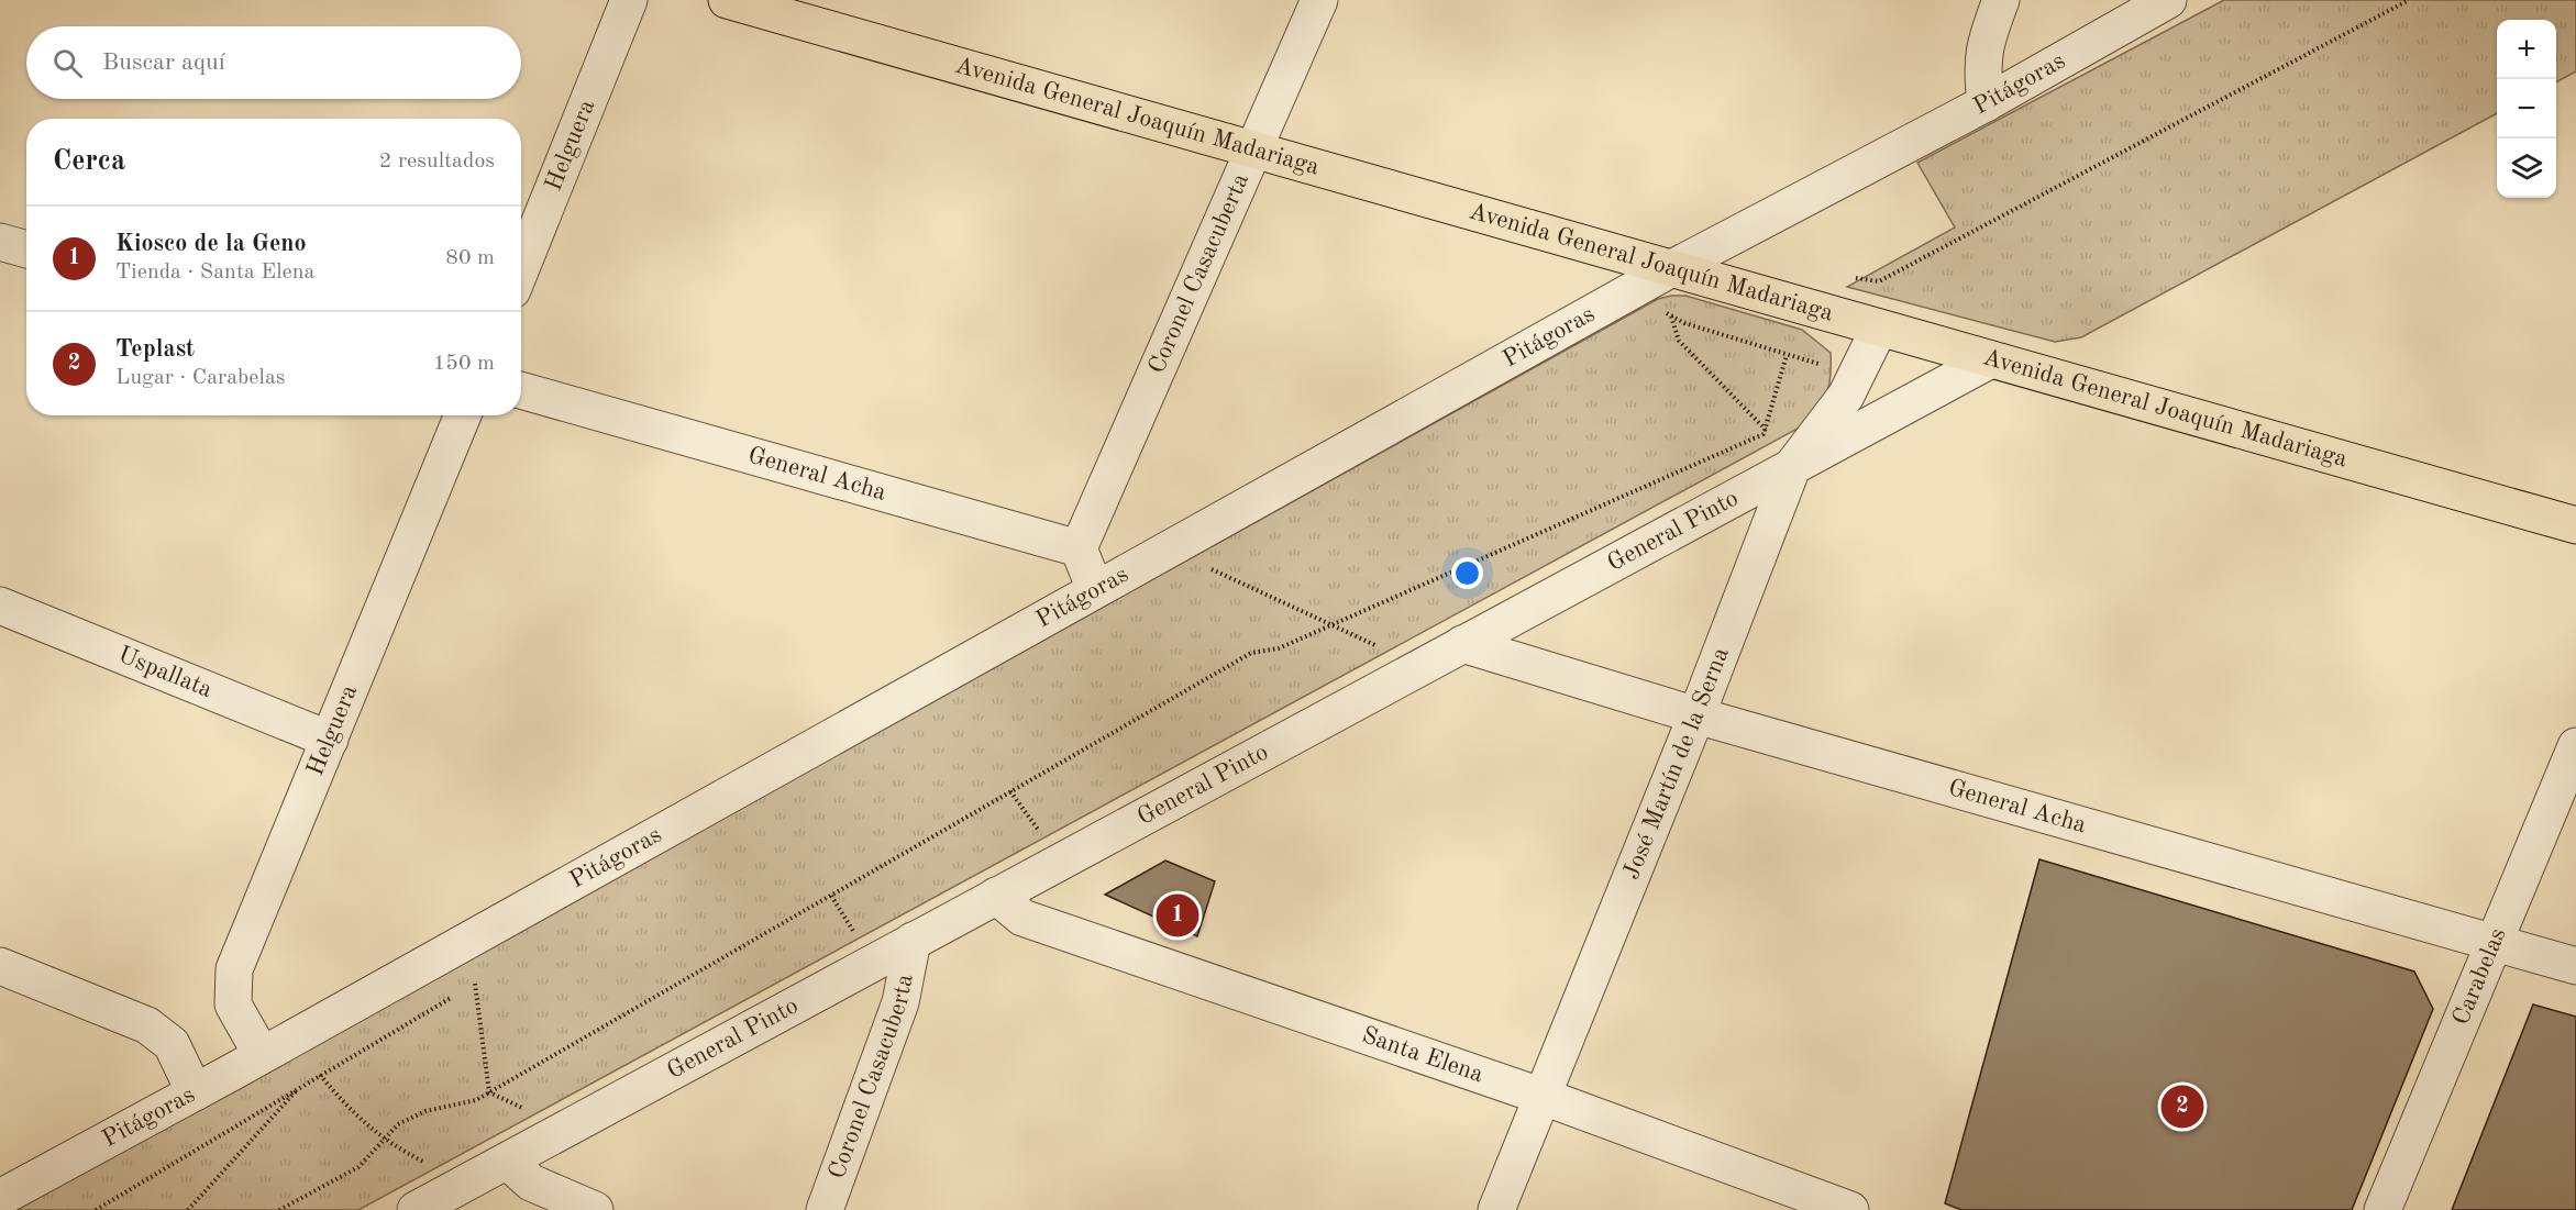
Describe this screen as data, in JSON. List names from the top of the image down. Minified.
{"streets":{"main road":["Avenida General Joaquín Madariaga"],"street":["Pitágoras","Helguera","Coronel Casacuberta","General Acha","General Pinto","Uspallata","José Martín de la Serna","Carabelas","Santa Elena"]},"crossings":[["Pitágoras","Avenida General Joaquín Madariaga"],["Pitágoras","Helguera"],["Avenida General Joaquín Madariaga","Coronel Casacuberta"],["Avenida General Joaquín Madariaga","General Pinto"],["Avenida General Joaquín Madariaga","José Martín de la Serna"],["Helguera","Uspallata"],["Coronel Casacuberta","General Acha"],["Coronel Casacuberta","General Pinto"],["General Acha","General Pinto"],["General Acha","José Martín de la Serna"],["General Acha","Carabelas"],["General Pinto","José Martín de la Serna"],["General Pinto","Santa Elena"],["José Martín de la Serna","Santa Elena"]],"page":{"map_buttons":["+","−"],"search":"Buscar aquí","heading":["Cerca","2 resultados"],"list":[{"mark":"1","name":"Kiosco de la Geno","note":"Tienda · Santa Elena","value":"80 m"},{"mark":"2","name":"Teplast","note":"Lugar · Carabelas","value":"150 m"}],"pins":["1","2"]}}
